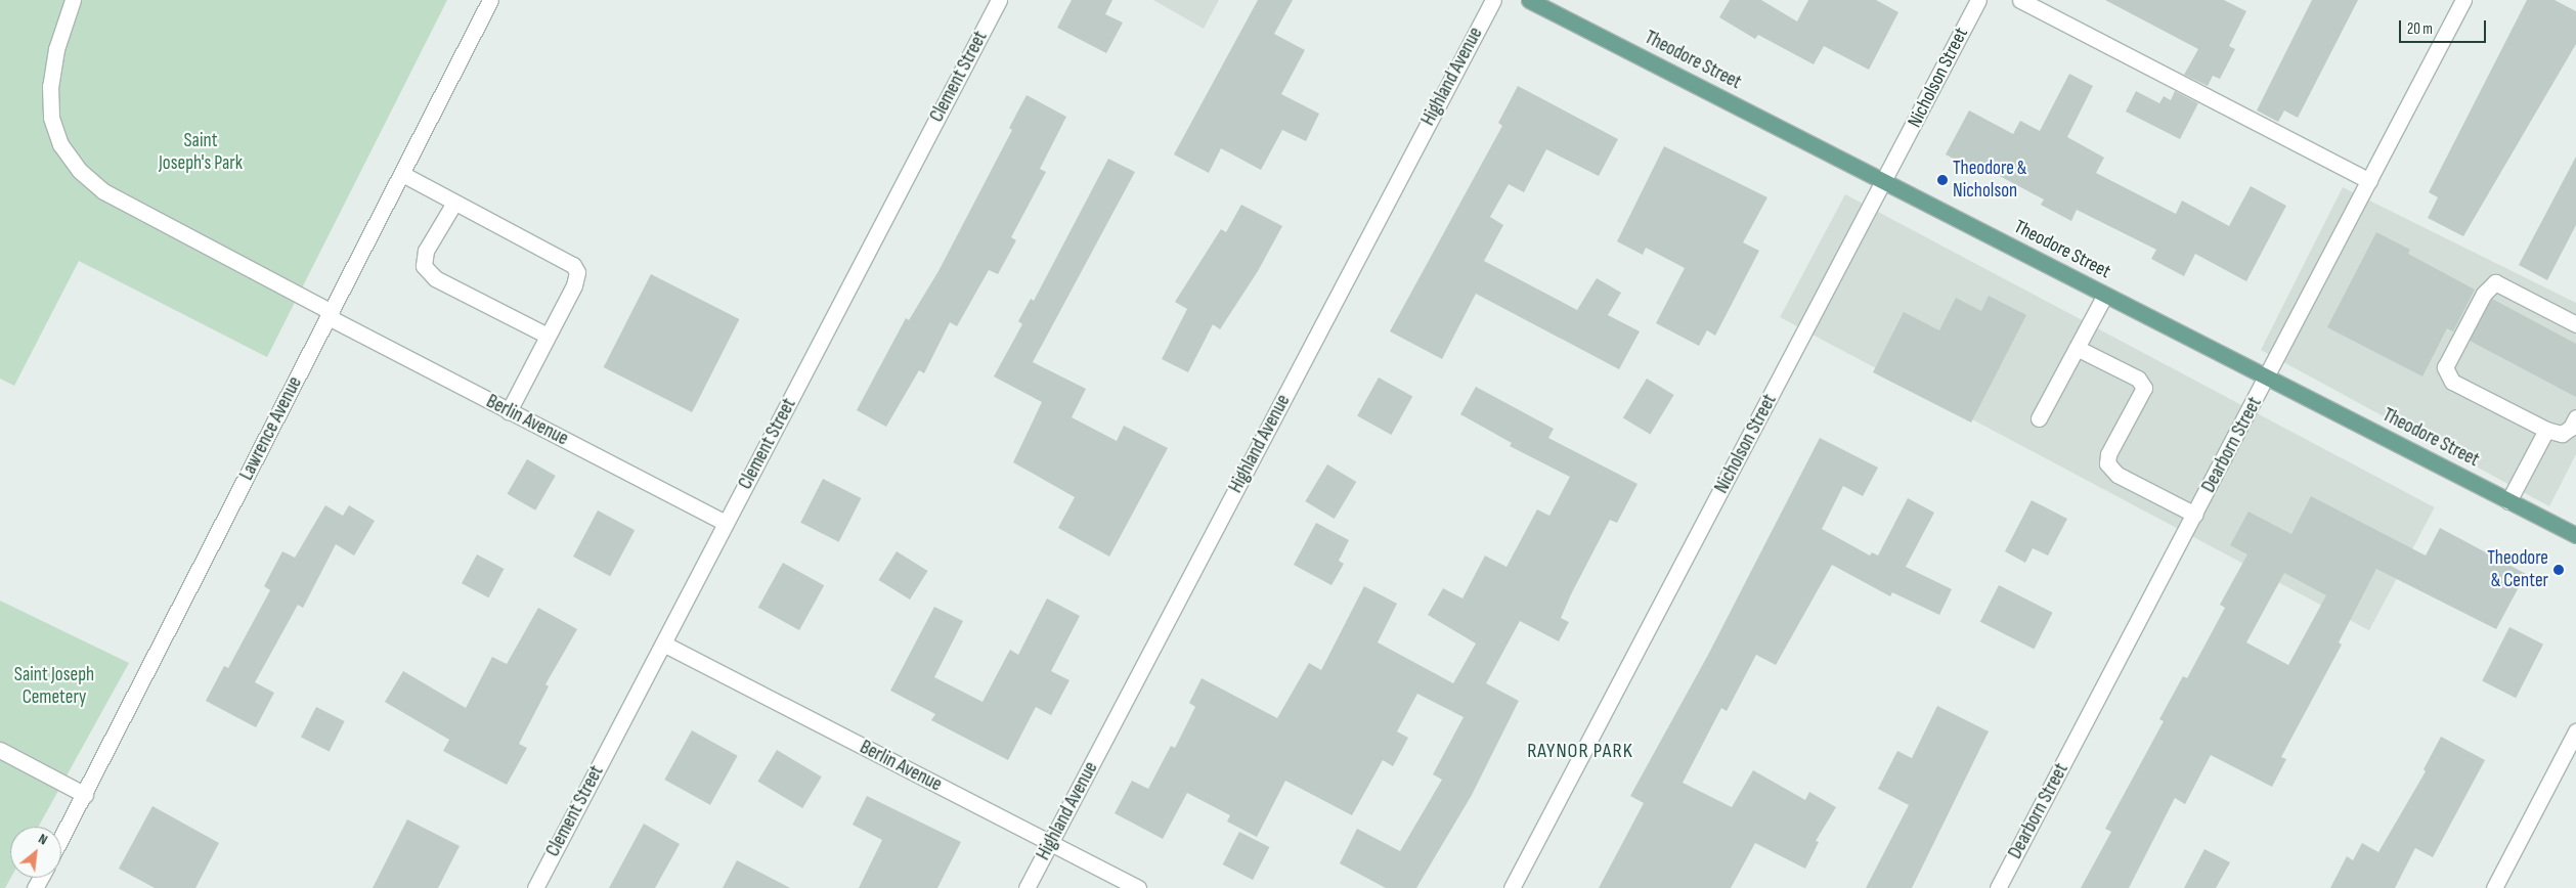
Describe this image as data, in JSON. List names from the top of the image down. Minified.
{"streets":{"main road":["Theodore Street"],"street":["Clement Street","Highland Avenue","Nicholson Street","Berlin Avenue","Lawrence Avenue","Dearborn Street"]},"crossings":[["Theodore Street","Nicholson Street"],["Theodore Street","Dearborn Street"],["Clement Street","Berlin Avenue"],["Highland Avenue","Berlin Avenue"],["Berlin Avenue","Lawrence Avenue"]],"districts":["RAYNOR PARK"],"parks":["Saint Joseph's Park","Saint Joseph Cemetery"],"places":["Theodore & Nicholson","Theodore & Center"],"scale_bar":"20 m","north":"top right"}
